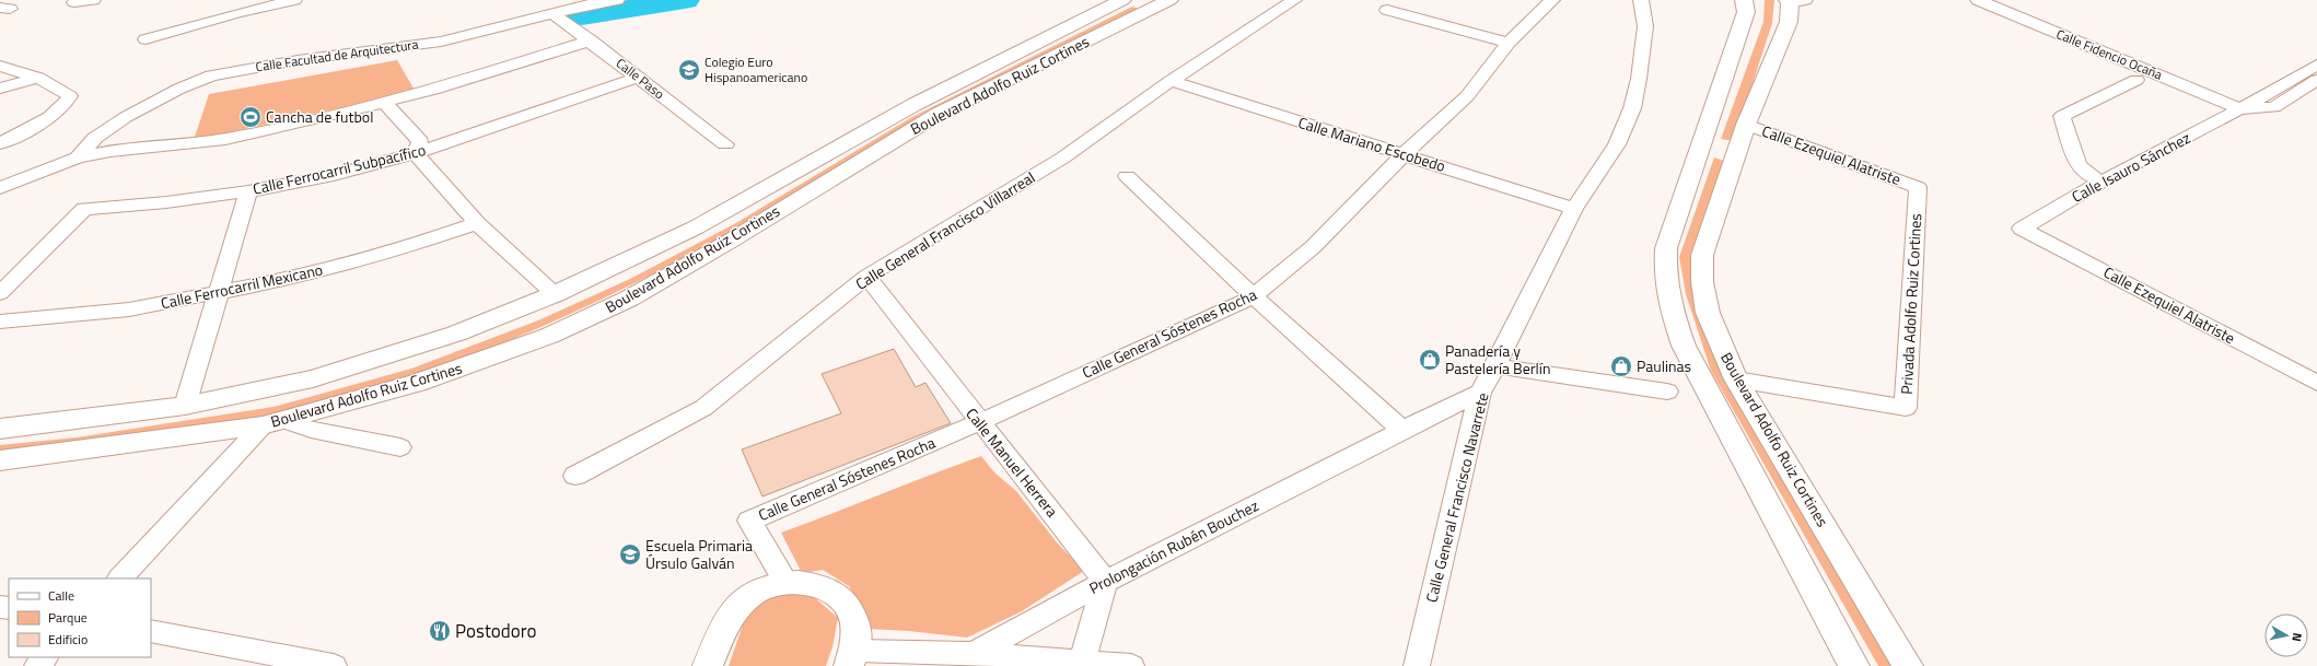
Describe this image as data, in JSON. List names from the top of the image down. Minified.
{"streets":{"main road":["Boulevard Adolfo Ruiz Cortines"],"street":["Calle Fidencio Ocaña","Calle Facultad de Arquitectura","Calle Paso","Calle Mariano Escobedo","Calle Ezequiel Alatriste","Calle Isauro Sánchez","Calle Ferrocarril Subpacífico","Calle General Francisco Villarreal","Calle Ferrocarril Mexicano","Privada Adolfo Ruiz Cortines","Calle General Sóstenes Rocha","Calle Manuel Herrera","Calle General Francisco Navarrete","Prolongación Rubén Bouchez"]},"crossings":[["Calle Fidencio Ocaña","Calle Isauro Sánchez"],["Calle Facultad de Arquitectura","Calle Paso"],["Calle Paso","Calle Ferrocarril Subpacífico"],["Boulevard Adolfo Ruiz Cortines","Calle Ezequiel Alatriste"],["Boulevard Adolfo Ruiz Cortines","Privada Adolfo Ruiz Cortines"],["Calle Mariano Escobedo","Calle General Francisco Villarreal"],["Calle Mariano Escobedo","Calle General Sóstenes Rocha"],["Calle Mariano Escobedo","Calle General Francisco Navarrete"],["Calle Ezequiel Alatriste","Calle Isauro Sánchez"],["Calle Ezequiel Alatriste","Privada Adolfo Ruiz Cortines"],["Calle General Francisco Villarreal","Calle Manuel Herrera"],["Calle General Sóstenes Rocha","Calle Manuel Herrera"],["Calle Manuel Herrera","Prolongación Rubén Bouchez"],["Calle General Francisco Navarrete","Prolongación Rubén Bouchez"]],"places":{"school or university":["Colegio Euro Hispanoamericano","Escuela Primaria Úrsulo Galván"],"sports":["Cancha de futbol"],"shop":["Panadería y Pastelería Berlín","Paulinas"],"restaurant":["Postodoro"]},"legend":["Calle","Parque","Edificio"],"north":"right"}
